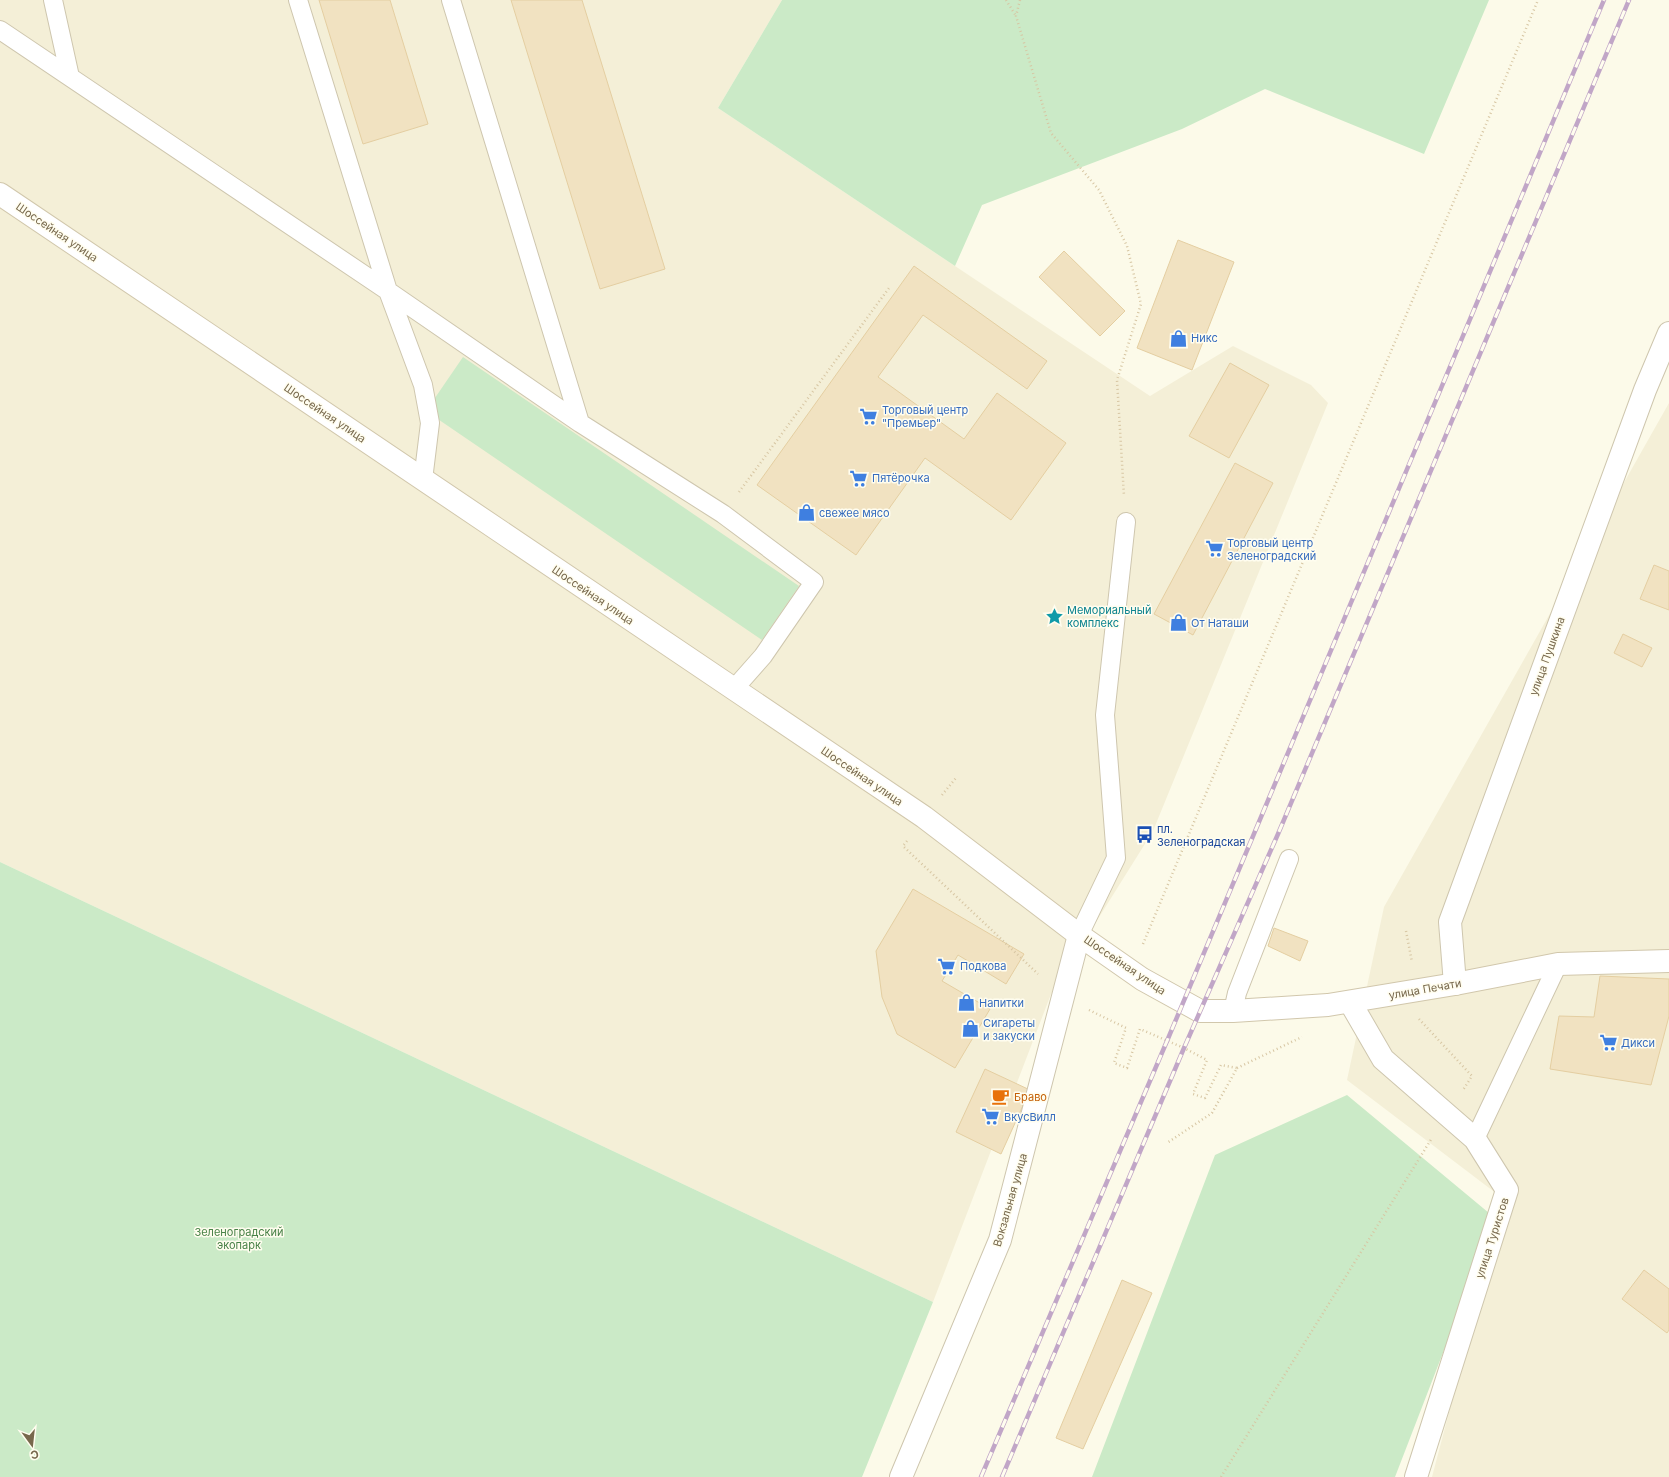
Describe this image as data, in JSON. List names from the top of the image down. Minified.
{"streets":{"street":["Шоссейная улица","улица Пушкина","улица Печати","Вокзальная улица","улица Туристов"]},"crossings":[["Шоссейная улица","улица Печати"],["Шоссейная улица","Вокзальная улица"],["улица Пушкина","улица Печати"],["улица Печати","улица Туристов"]],"parks":["Зеленоградский экопарк"],"places":{"shop":["Никс","свежее мясо","От Наташи","Напитки","Сигареты и закуски"],"supermarket":["Торговый центр \"Премьер\"","Пятёрочка","Торговый центр Зеленоградский","Подкова","Дикси","ВкусВилл"],"place":["Мемориальный комплекс"],"bus stop":["пл. Зеленоградская"],"cafe":["Браво"]},"north":"bottom"}
